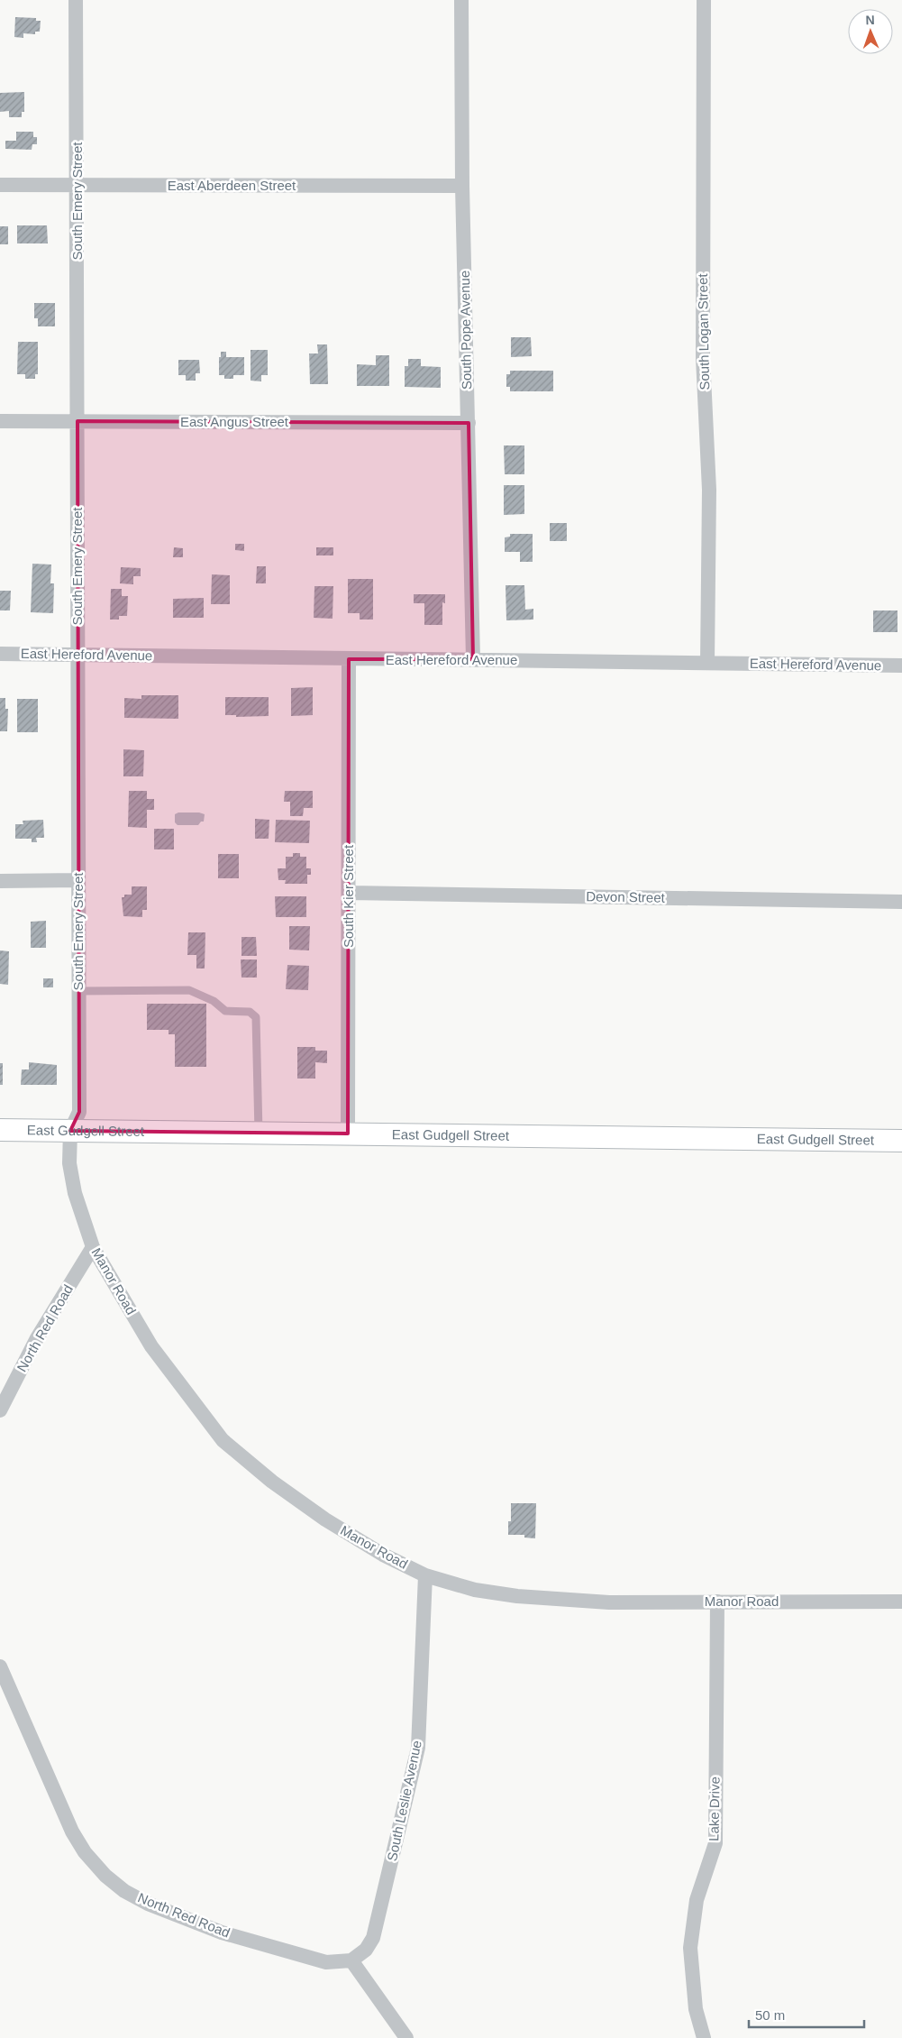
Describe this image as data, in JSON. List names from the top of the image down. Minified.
{"streets":{"street":["East Aberdeen Street","South Emery Street","South Pope Avenue","South Logan Street","East Angus Street","East Hereford Avenue","South Kier Street","Devon Street","East Gudgell Street","Manor Road","North Red Road","South Leslie Avenue","Lake Drive"]},"crossings":[["East Aberdeen Street","South Emery Street"],["East Aberdeen Street","South Pope Avenue"],["South Emery Street","East Angus Street"],["South Emery Street","East Hereford Avenue"],["South Emery Street","East Gudgell Street"],["South Emery Street","Manor Road"],["South Pope Avenue","East Angus Street"],["South Pope Avenue","East Hereford Avenue"],["South Logan Street","East Hereford Avenue"],["East Hereford Avenue","South Kier Street"],["South Kier Street","Devon Street"],["South Kier Street","East Gudgell Street"],["East Gudgell Street","Manor Road"],["Manor Road","North Red Road"],["Manor Road","South Leslie Avenue"],["Manor Road","Lake Drive"],["North Red Road","South Leslie Avenue"]],"scale_bar":"50 m","north":"top"}
